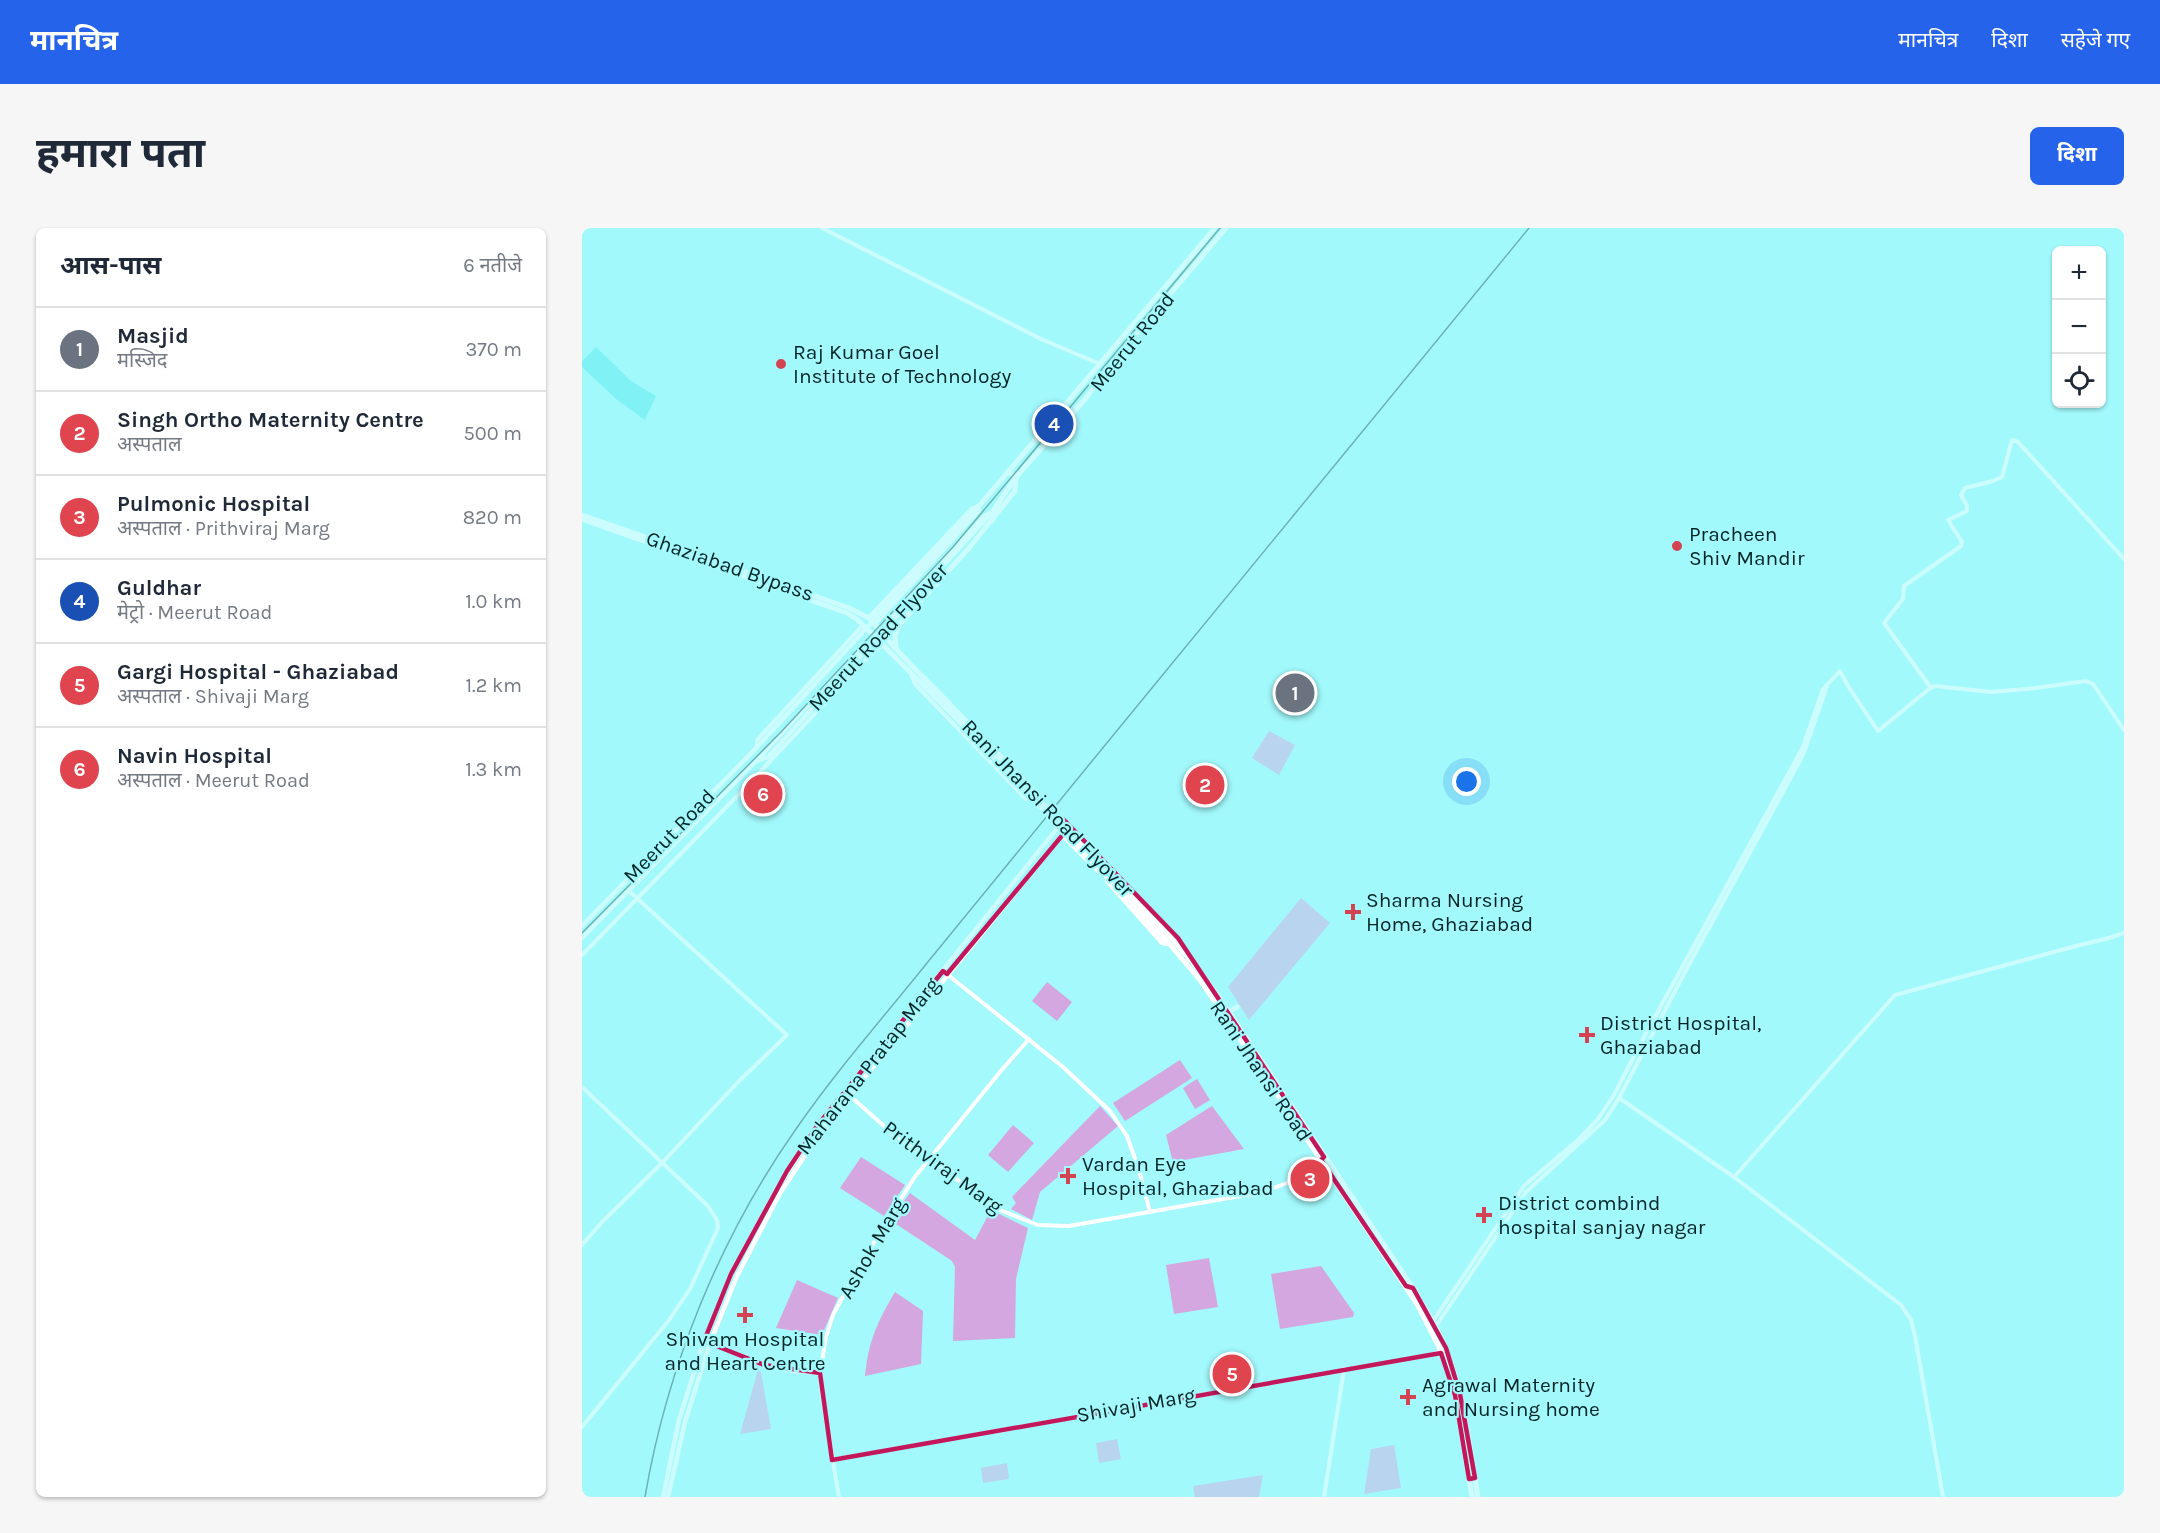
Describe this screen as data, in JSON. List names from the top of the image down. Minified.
{"streets":{"highway":["Meerut Road","Ghaziabad Bypass","Rani Jhansi Road Flyover","Rani Jhansi Road"],"main road":["Meerut Road Flyover","Maharana Pratap Marg"],"street":["Prithviraj Marg","Ashok Marg","Shivaji Marg"]},"crossings":[["Meerut Road","Ghaziabad Bypass"],["Meerut Road","Meerut Road Flyover"],["Ghaziabad Bypass","Rani Jhansi Road Flyover"],["Rani Jhansi Road Flyover","Rani Jhansi Road"],["Maharana Pratap Marg","Prithviraj Marg"],["Rani Jhansi Road","Prithviraj Marg"],["Rani Jhansi Road","Shivaji Marg"],["Prithviraj Marg","Ashok Marg"],["Ashok Marg","Shivaji Marg"]],"places":{"other":["Raj Kumar Goel Institute of Technology","Pracheen Shiv Mandir"],"health":["Sharma Nursing Home, Ghaziabad","District Hospital, Ghaziabad","Vardan Eye Hospital, Ghaziabad","District combind hospital sanjay nagar","Shivam Hospital and Heart Centre","Agrawal Maternity and Nursing home"]},"page":{"header":"मानचित्र","nav":["मानचित्र","दिशा","सहेजे गए"],"buttons":"दिशा","title":"हमारा पता","heading":["आस-पास","6 नतीजे"],"map_buttons":["+","−"],"list":[{"mark":"1","name":"Masjid","note":"मस्जिद","value":"370 m"},{"mark":"2","name":"Singh Ortho Maternity Centre","note":"अस्पताल","value":"500 m"},{"mark":"3","name":"Pulmonic Hospital","note":"अस्पताल · Prithviraj Marg","value":"820 m"},{"mark":"4","name":"Guldhar","note":"मेट्रो · Meerut Road","value":"1.0 km"},{"mark":"5","name":"Gargi Hospital - Ghaziabad","note":"अस्पताल · Shivaji Marg","value":"1.2 km"},{"mark":"6","name":"Navin Hospital","note":"अस्पताल · Meerut Road","value":"1.3 km"}],"pins":["4","1","2","6","3","5"]}}
